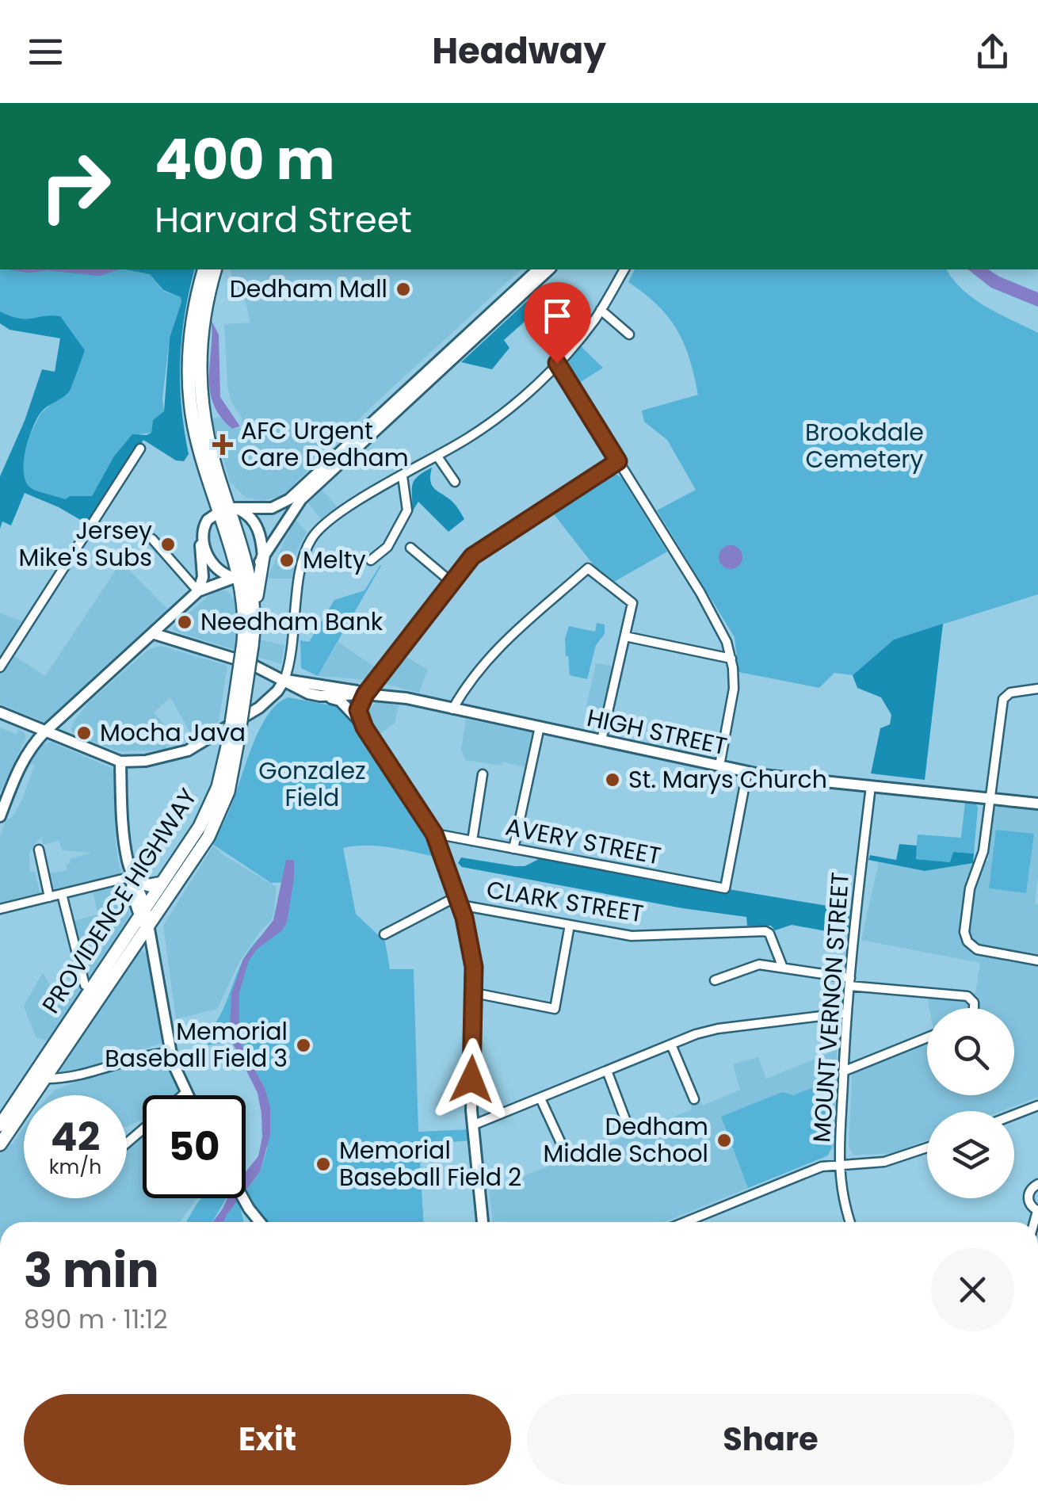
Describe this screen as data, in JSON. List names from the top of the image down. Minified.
{"streets":{"highway":["PROVIDENCE HIGHWAY"],"main road":["HIGH STREET"],"street":["AVERY STREET","CLARK STREET","MOUNT VERNON STREET"]},"crossings":[["HIGH STREET","AVERY STREET"],["HIGH STREET","MOUNT VERNON STREET"]],"parks":["Brookdale Cemetery","Gonzalez Field"],"places":{"other":["Dedham Mall","Jersey Mike's Subs","Melty","Needham Bank","Mocha Java","St. Marys Church","Memorial Baseball Field 3","Dedham Middle School","Memorial Baseball Field 2"],"health":["AFC Urgent Care Dedham"]},"page":{"header":"Headway","turn":["400 m","Harvard Street"],"speed":"42 km/h","limit":"50","heading":["3 min","890 m · 11:12"],"buttons":["Exit","Share"]}}
